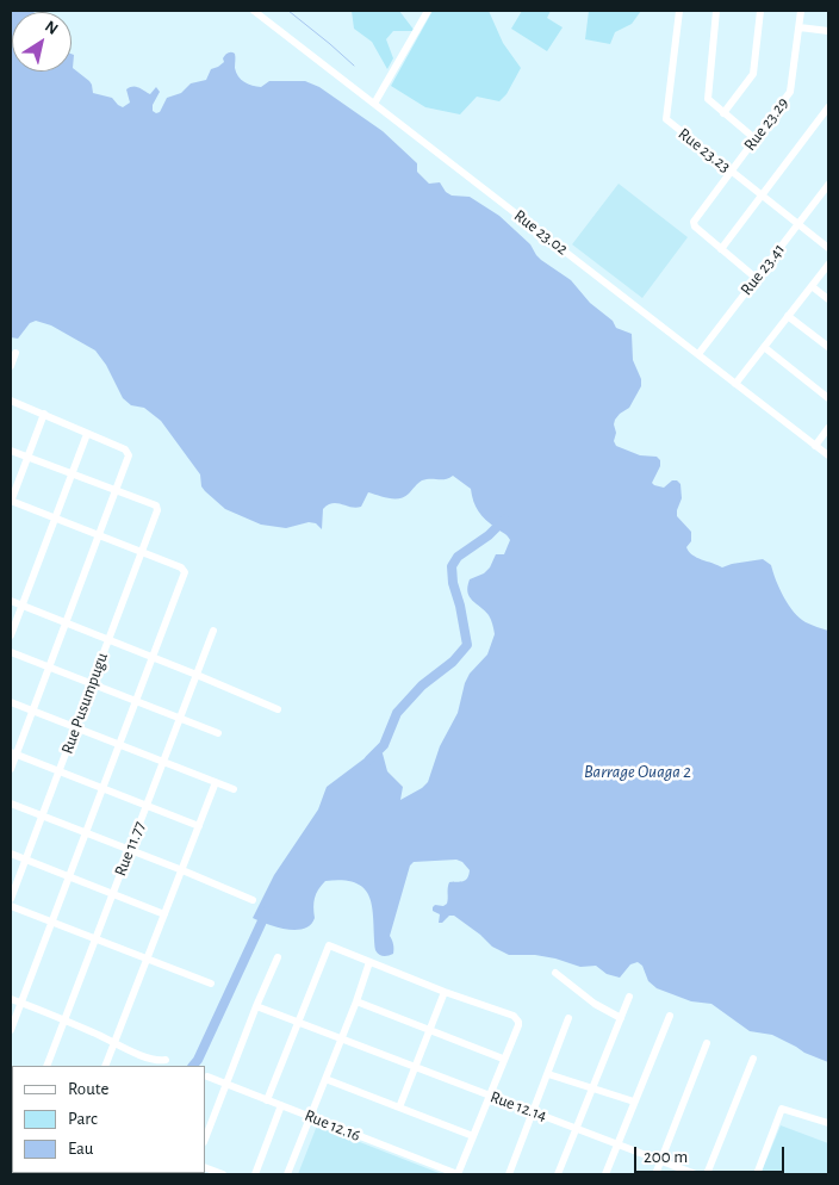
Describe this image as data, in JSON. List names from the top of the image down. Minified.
{"streets":{"street":["Rue 23.29","Rue 23.23","Rue 23.02","Rue 23.41","Rue Pusumpugu","Rue 11.77","Rue 12.14","Rue 12.16"]},"crossings":[["Rue 23.29","Rue 23.23"],["Rue 23.23","Rue 23.41"],["Rue 23.02","Rue 23.41"]],"water":["Barrage Ouaga 2"],"legend":["Route","Parc","Eau"],"scale_bar":"200 m","north":"top right"}
